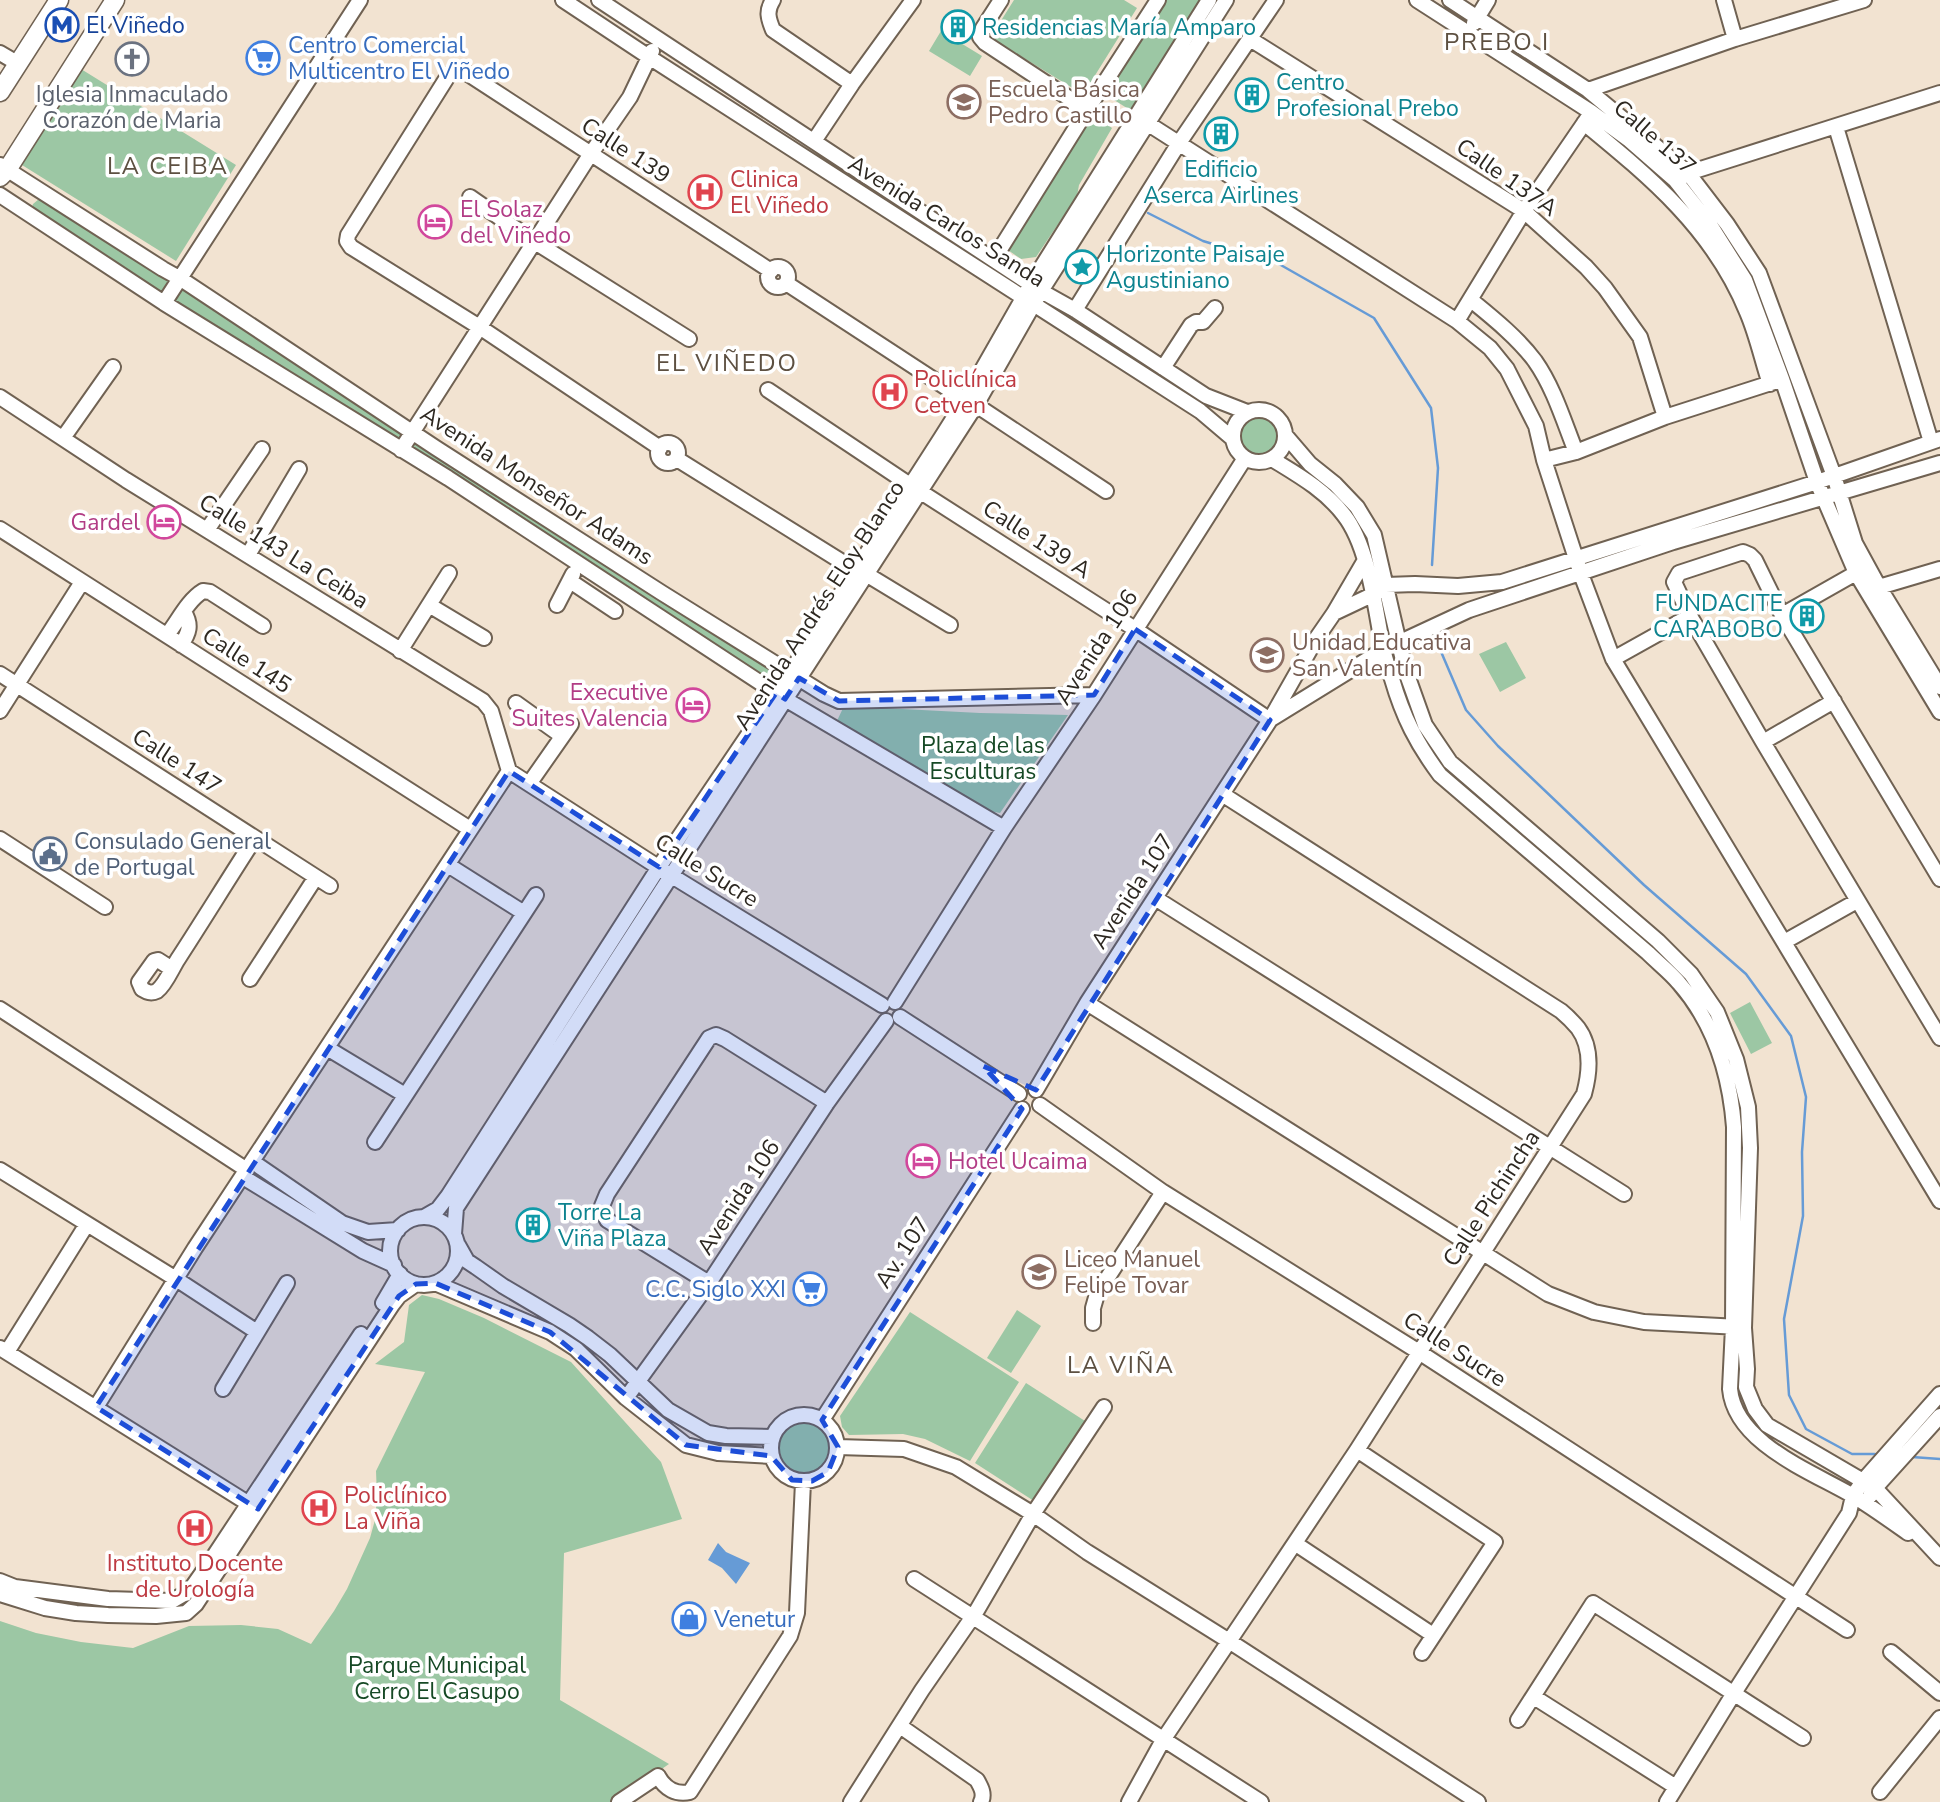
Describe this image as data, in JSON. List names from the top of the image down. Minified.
{"streets":{"street":["Calle 137","Calle 139","Calle 137A","Avenida Carlos Sanda","Avenida Monseñor Adams","Calle 139 A","Calle 143 La Ceiba","Avenida Andrés Eloy Blanco","Avenida 106","Calle 145","Calle 147","Calle Sucre","Avenida 107","Calle Pichincha","Av. 107"]},"crossings":[["Calle 139","Avenida Andrés Eloy Blanco"],["Avenida Carlos Sanda","Avenida Andrés Eloy Blanco"],["Avenida Carlos Sanda","Avenida 106"],["Avenida Monseñor Adams","Avenida Andrés Eloy Blanco"],["Avenida Monseñor Adams","Avenida 106"],["Calle 139 A","Avenida Andrés Eloy Blanco"],["Calle 139 A","Avenida 106"],["Calle 139 A","Avenida 107"],["Calle 143 La Ceiba","Calle Sucre"],["Avenida Andrés Eloy Blanco","Calle Sucre"],["Avenida 106","Calle Sucre"],["Calle Sucre","Avenida 107"],["Calle Sucre","Calle Pichincha"],["Calle Sucre","Av. 107"],["Avenida 107","Calle Pichincha"],["Avenida 107","Av. 107"]],"districts":["PREBO I","LA CEIBA","EL VIÑEDO","LA VIÑA"],"parks":["Plaza de las Esculturas","Parque Municipal Cerro El Casupo"],"places":{"metro station":["El Viñedo"],"building":["Residencias María Amparo","Centro Profesional Prebo","Edificio Aserca Airlines","FUNDACITE CARABOBO","Torre La Viña Plaza"],"supermarket":["Centro Comercial Multicentro El Viñedo","C.C. Siglo XXI"],"church":["Iglesia Inmaculado Corazón de Maria"],"school or university":["Escuela Básica Pedro Castillo","Unidad Educativa San Valentín","Liceo Manuel Felipe Tovar"],"hospital":["Clinica El Viñedo","Policlínica Cetven","Policlínico La Viña","Instituto Docente de Urología"],"hotel":["El Solaz del Viñedo","Gardel","Executive Suites Valencia","Hotel Ucaima"],"place":["Horizonte Paisaje Agustiniano"],"public building":["Consulado General de Portugal"],"shop":["Venetur"]}}
